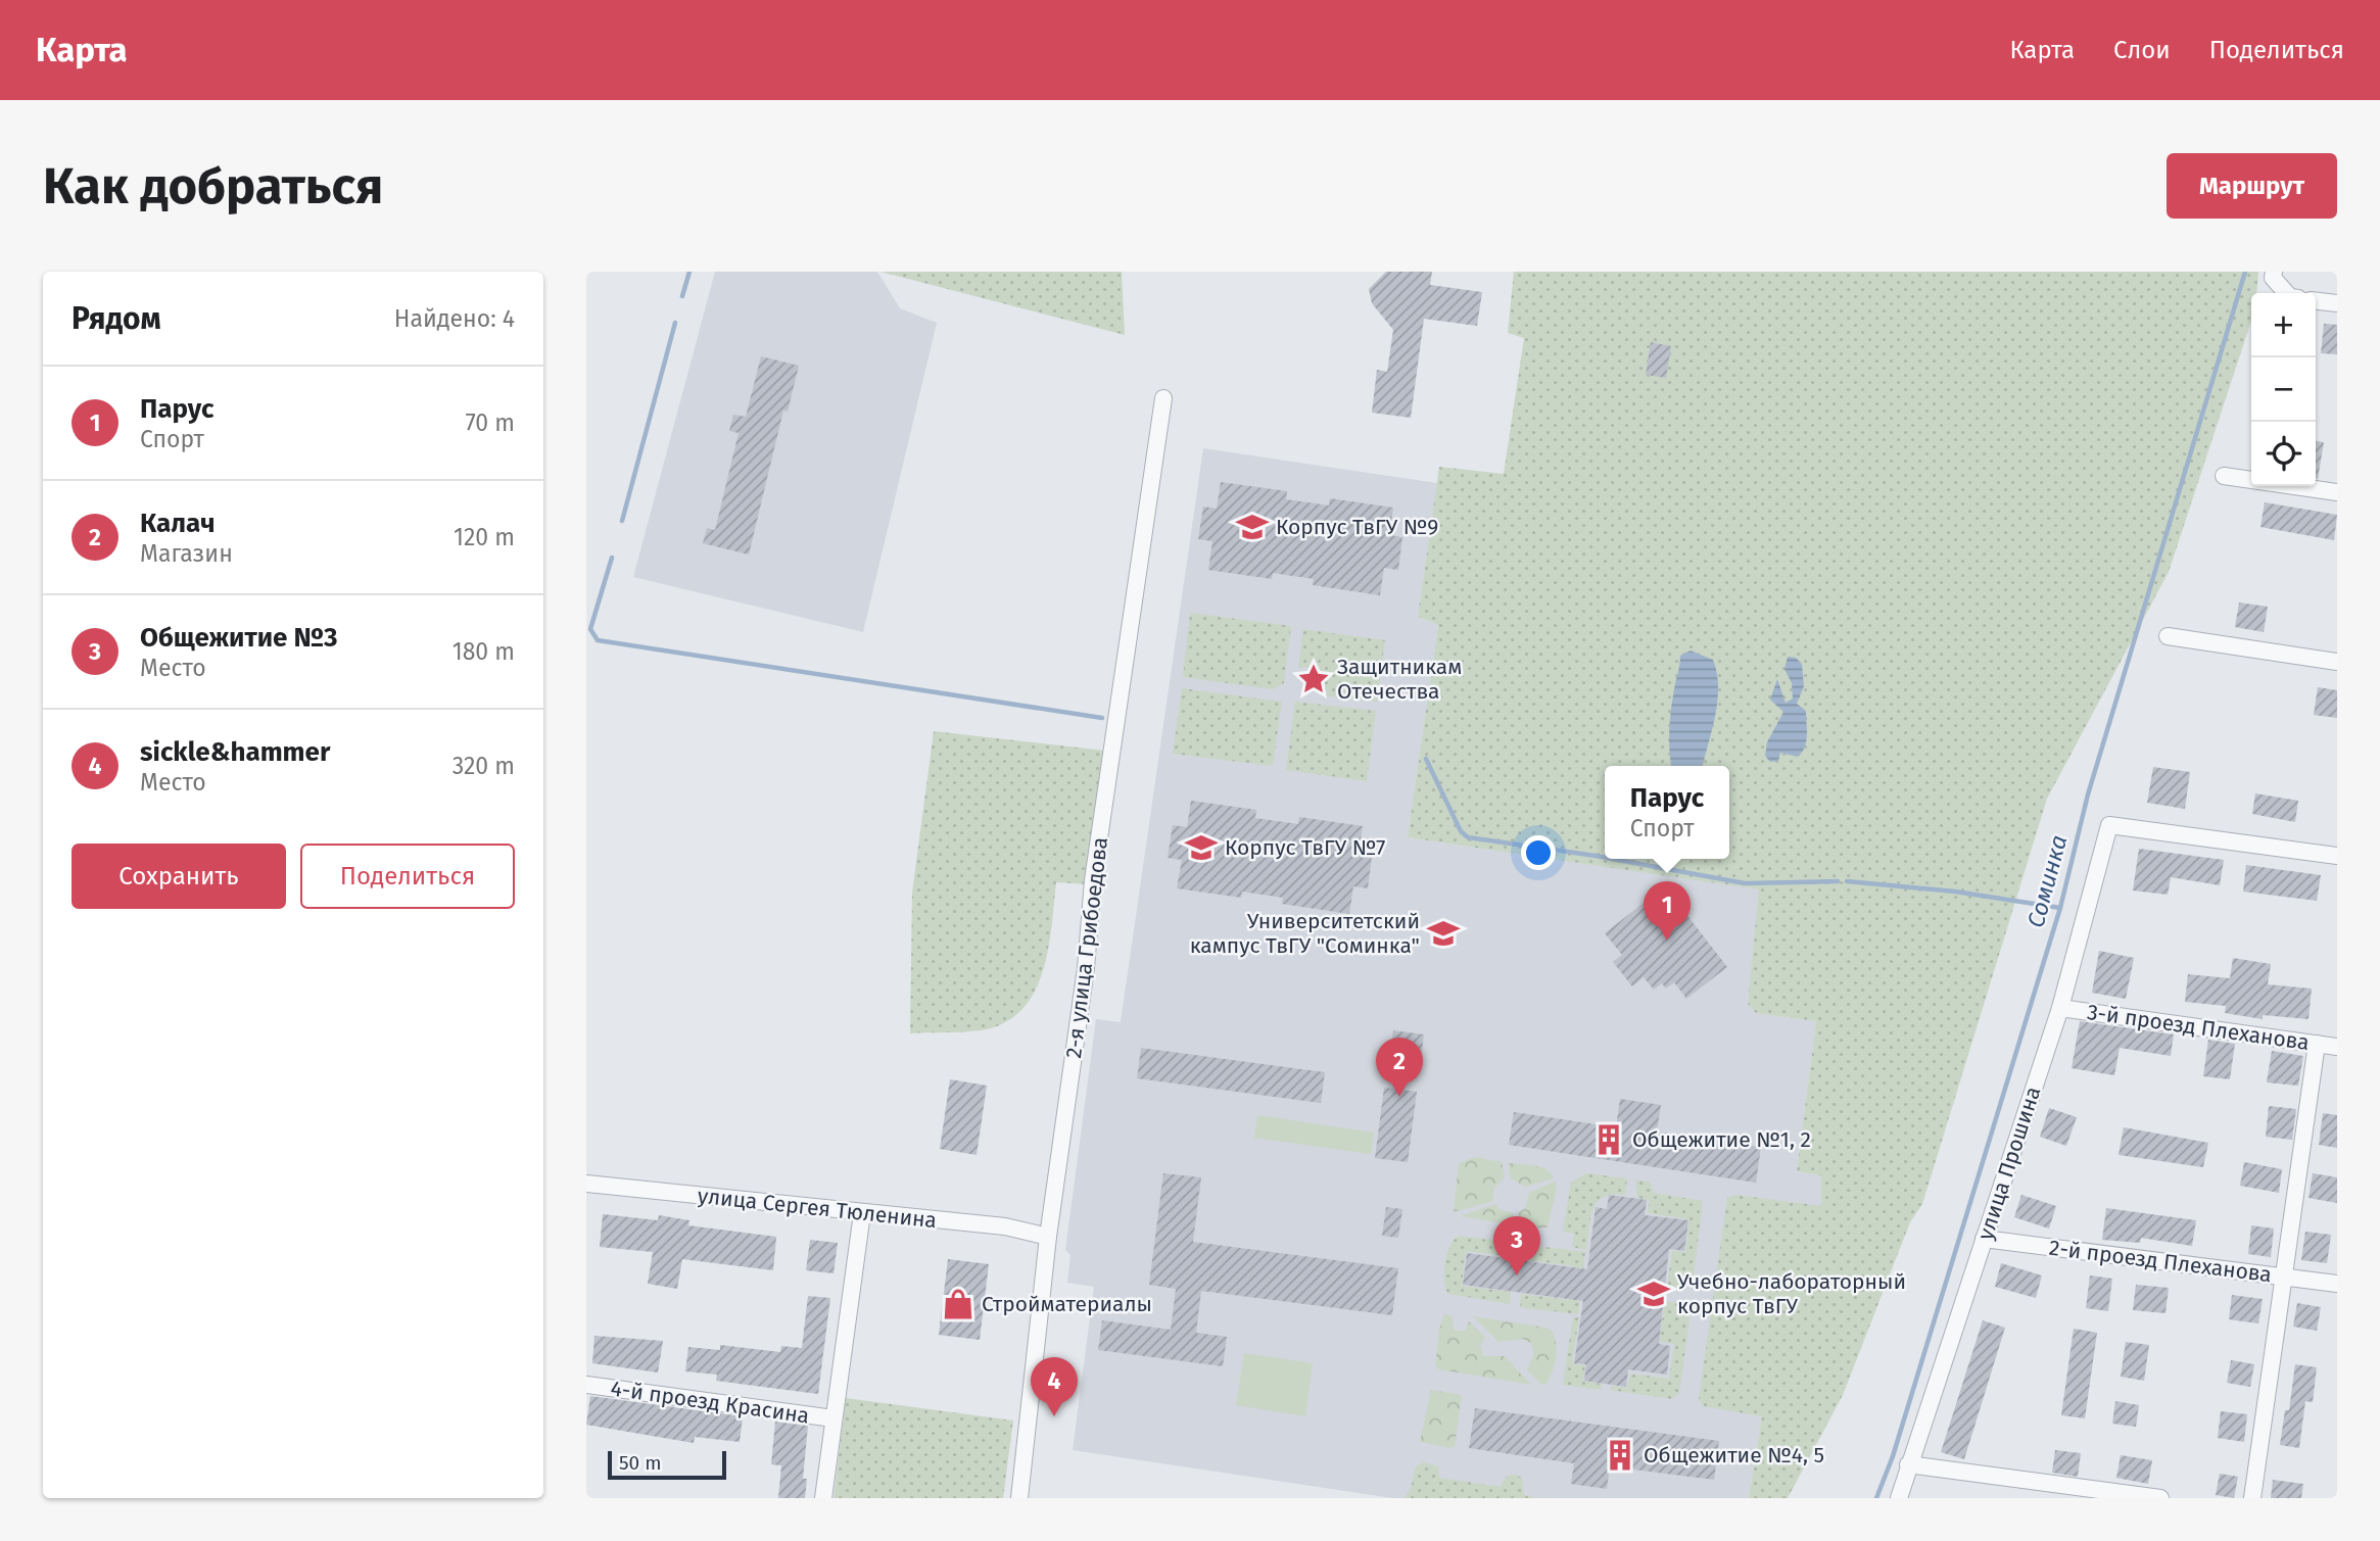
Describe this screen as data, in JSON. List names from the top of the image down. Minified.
{"streets":{"street":["2-я улица Грибоедова","3-й проезд Плеханова","улица Прошина","улица Сергея Тюленина","2-й проезд Плеханова","4-й проезд Красина"]},"crossings":[["2-я улица Грибоедова","улица Сергея Тюленина"],["3-й проезд Плеханова","улица Прошина"],["улица Прошина","2-й проезд Плеханова"]],"water":["Соминка"],"places":{"school or university":["Корпус ТвГУ №9","Корпус ТвГУ №7","Университетский кампус ТвГУ \"Соминка\"","Учебно-лабораторный корпус ТвГУ"],"place":["Защитникам Отечества"],"building":["Общежитие №1, 2","Общежитие №4, 5"],"shop":["Стройматериалы"]},"scale_bar":"50 m","page":{"header":"Карта","nav":["Карта","Слои","Поделиться"],"buttons":["Маршрут",["Сохранить","Поделиться"]],"title":"Как добраться","heading":["Рядом","Найдено: 4"],"map_buttons":["+","−"],"list":[{"mark":"1","name":"Парус","note":"Спорт","value":"70 m"},{"mark":"2","name":"Калач","note":"Магазин","value":"120 m"},{"mark":"3","name":"Общежитие №3","note":"Место","value":"180 m"},{"mark":"4","name":"sickle&hammer","note":"Место","value":"320 m"}],"popup":["Парус","Спорт"],"pins":["1","2","3","4"],"scale":"50 m"}}
